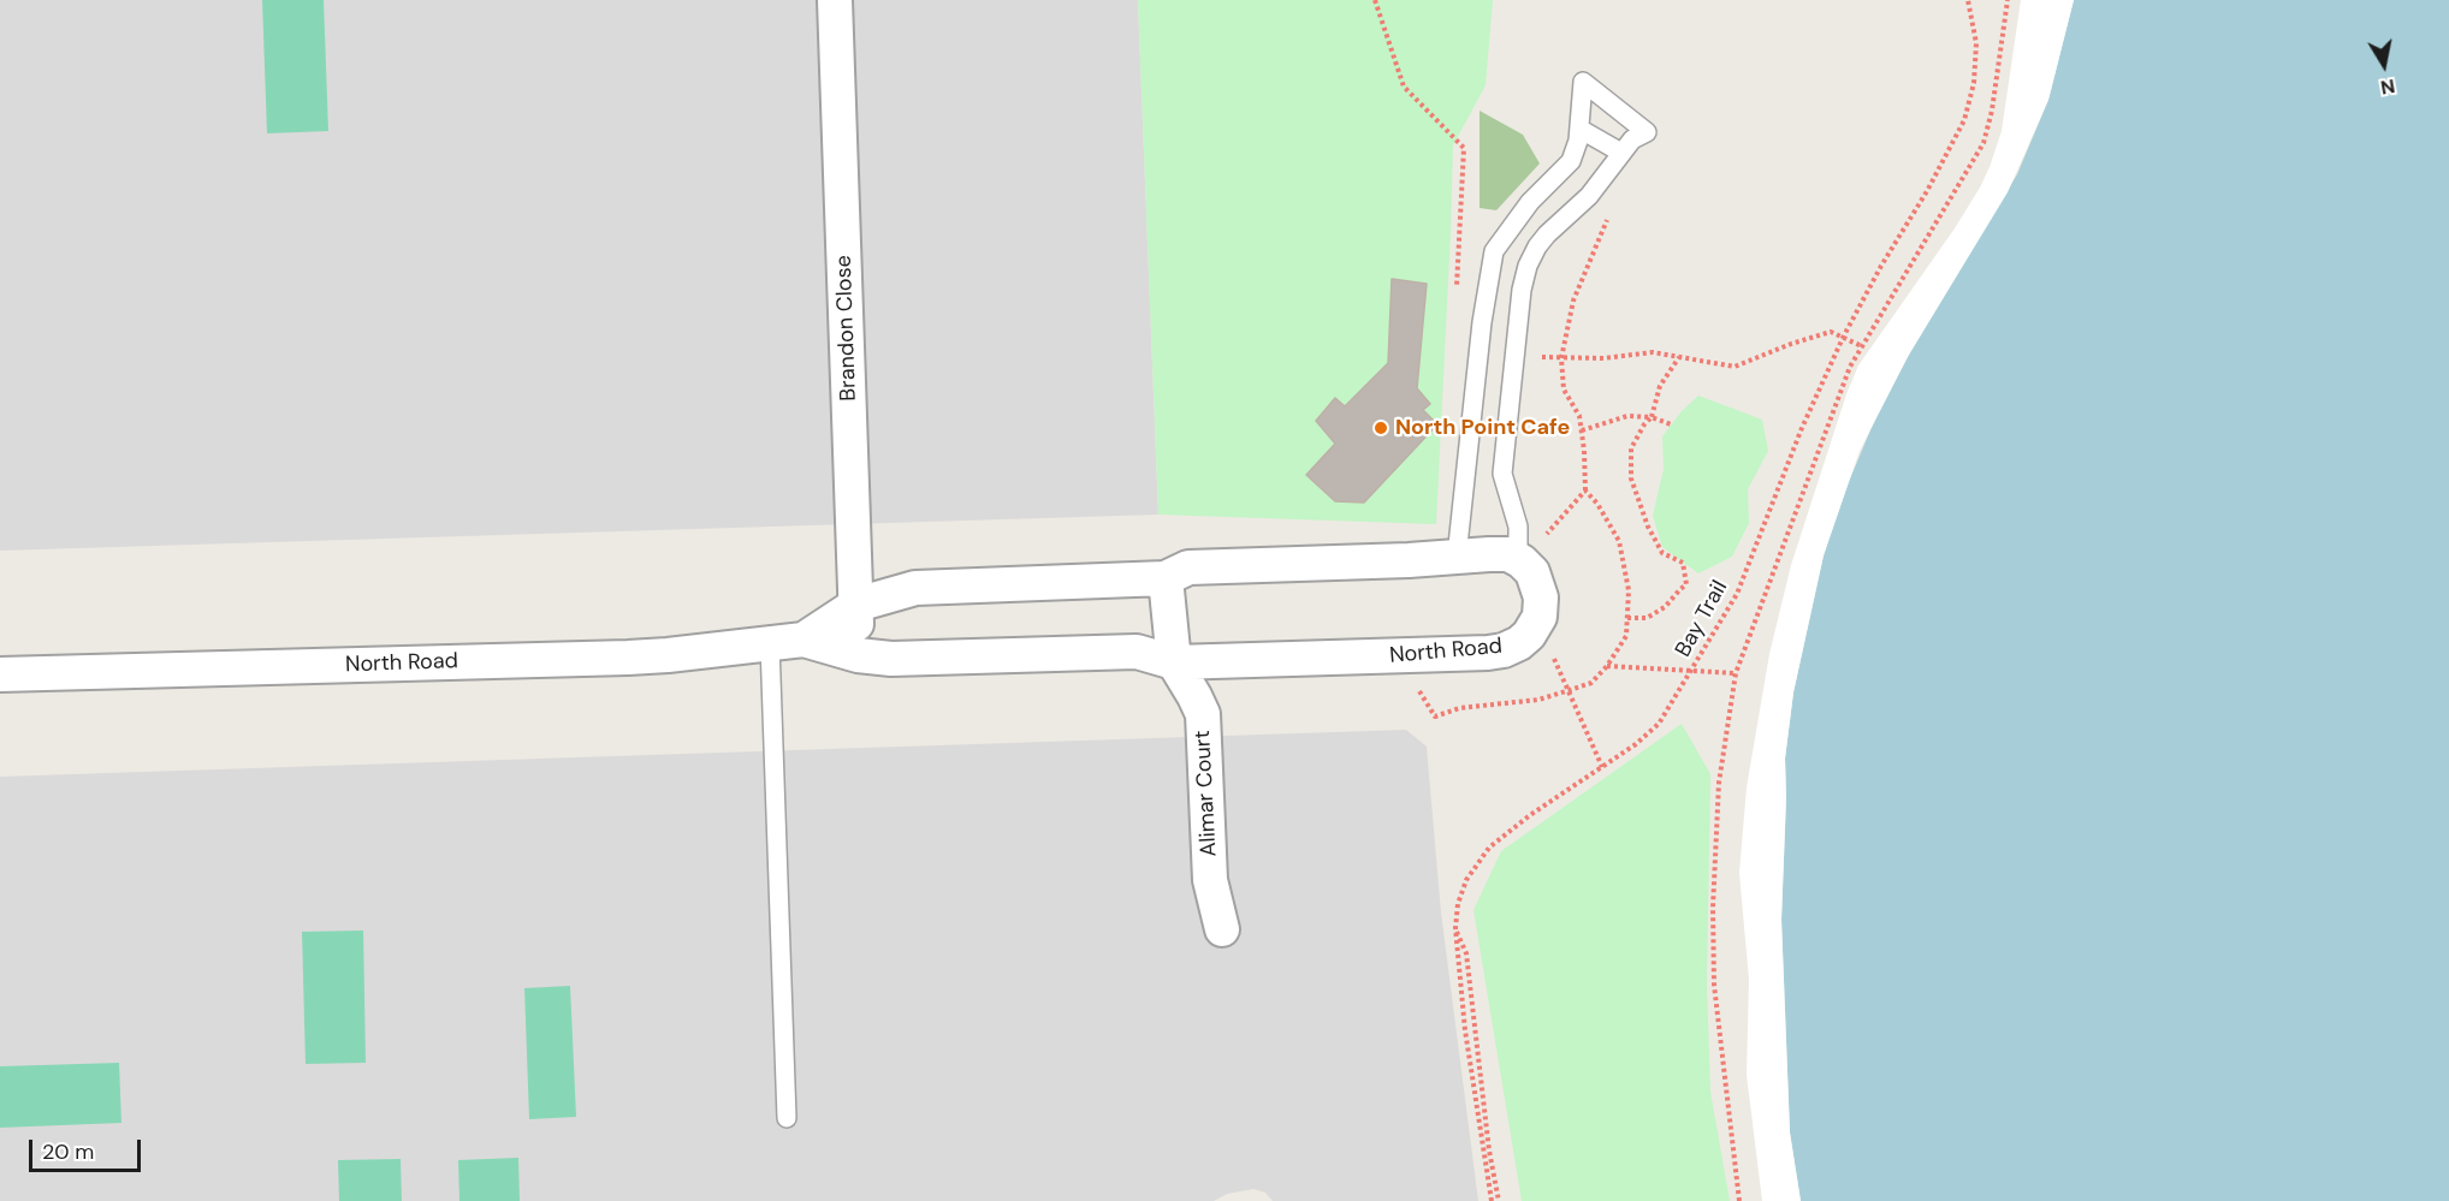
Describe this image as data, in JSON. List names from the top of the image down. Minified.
{"streets":{"street":["Brandon Close","North Road","Alimar Court"],"path":["Bay Trail"]},"crossings":[["Brandon Close","North Road"],["North Road","Alimar Court"]],"places":["North Point Cafe"],"scale_bar":"20 m","north":"bottom"}
